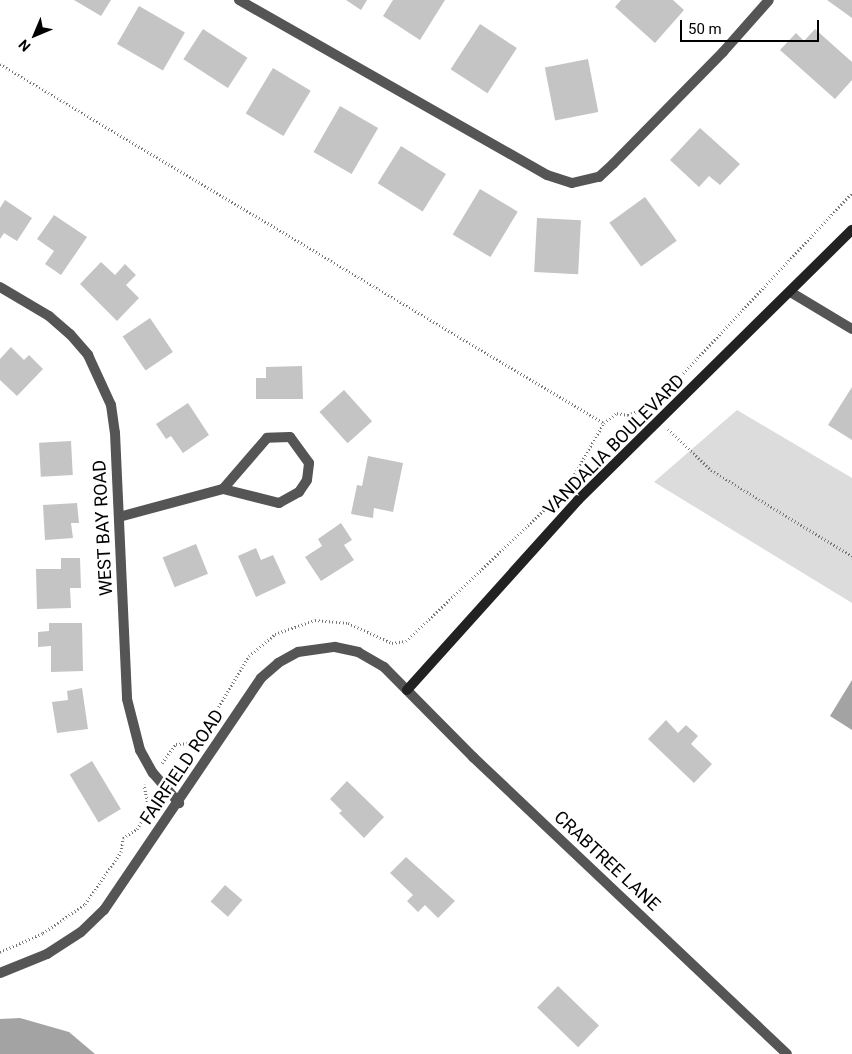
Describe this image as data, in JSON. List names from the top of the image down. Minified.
{"streets":{"street":["VANDALIA BOULEVARD","WEST BAY ROAD","FAIRFIELD ROAD","CRABTREE LANE"]},"crossings":[["VANDALIA BOULEVARD","FAIRFIELD ROAD"],["VANDALIA BOULEVARD","CRABTREE LANE"],["WEST BAY ROAD","FAIRFIELD ROAD"],["FAIRFIELD ROAD","CRABTREE LANE"]],"scale_bar":"50 m","north":"bottom left"}
